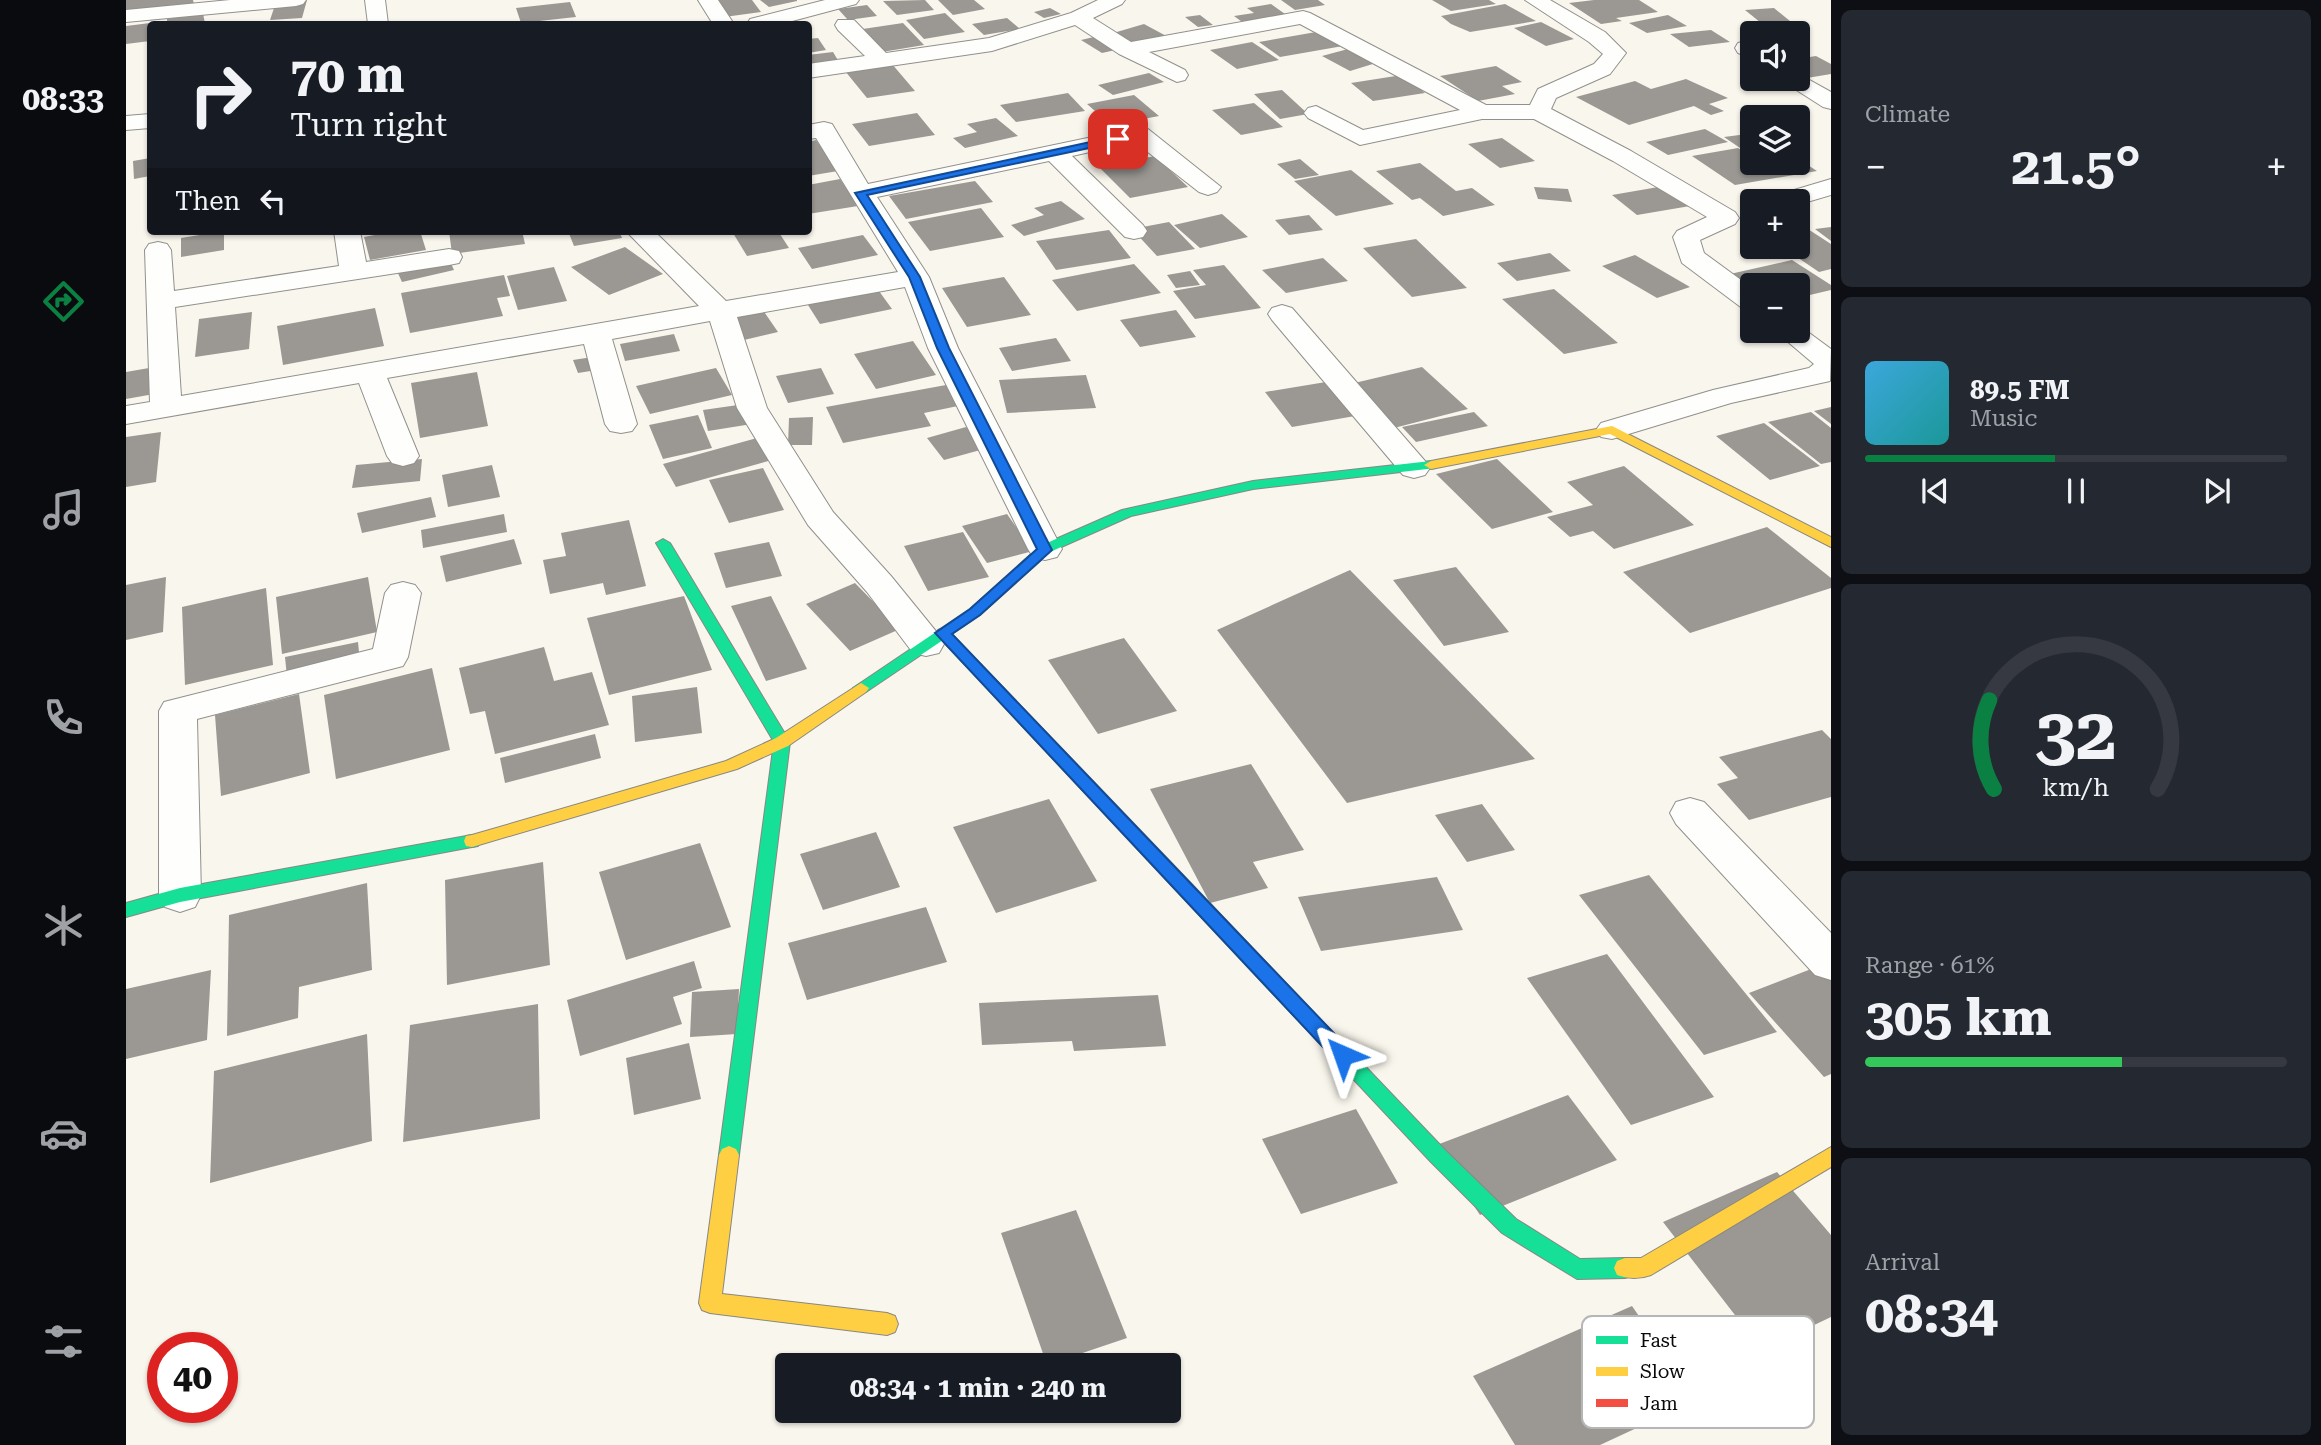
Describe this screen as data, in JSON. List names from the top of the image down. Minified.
{"legend":["Fast","Slow","Jam"],"page":{"tabs":"08:33","tile":["Climate",["Range · 61%","305 km"],["Arrival","08:34"]],"map_buttons":["+","−"],"turn":["70 m","Turn right"],"heat":["−","21.5°","+"],"then":"Then","song":["89.5 FM","Music"],"limit":"40","trip":"08:34 · 1 min · 240 m","gauge":["32","km/h"]}}
